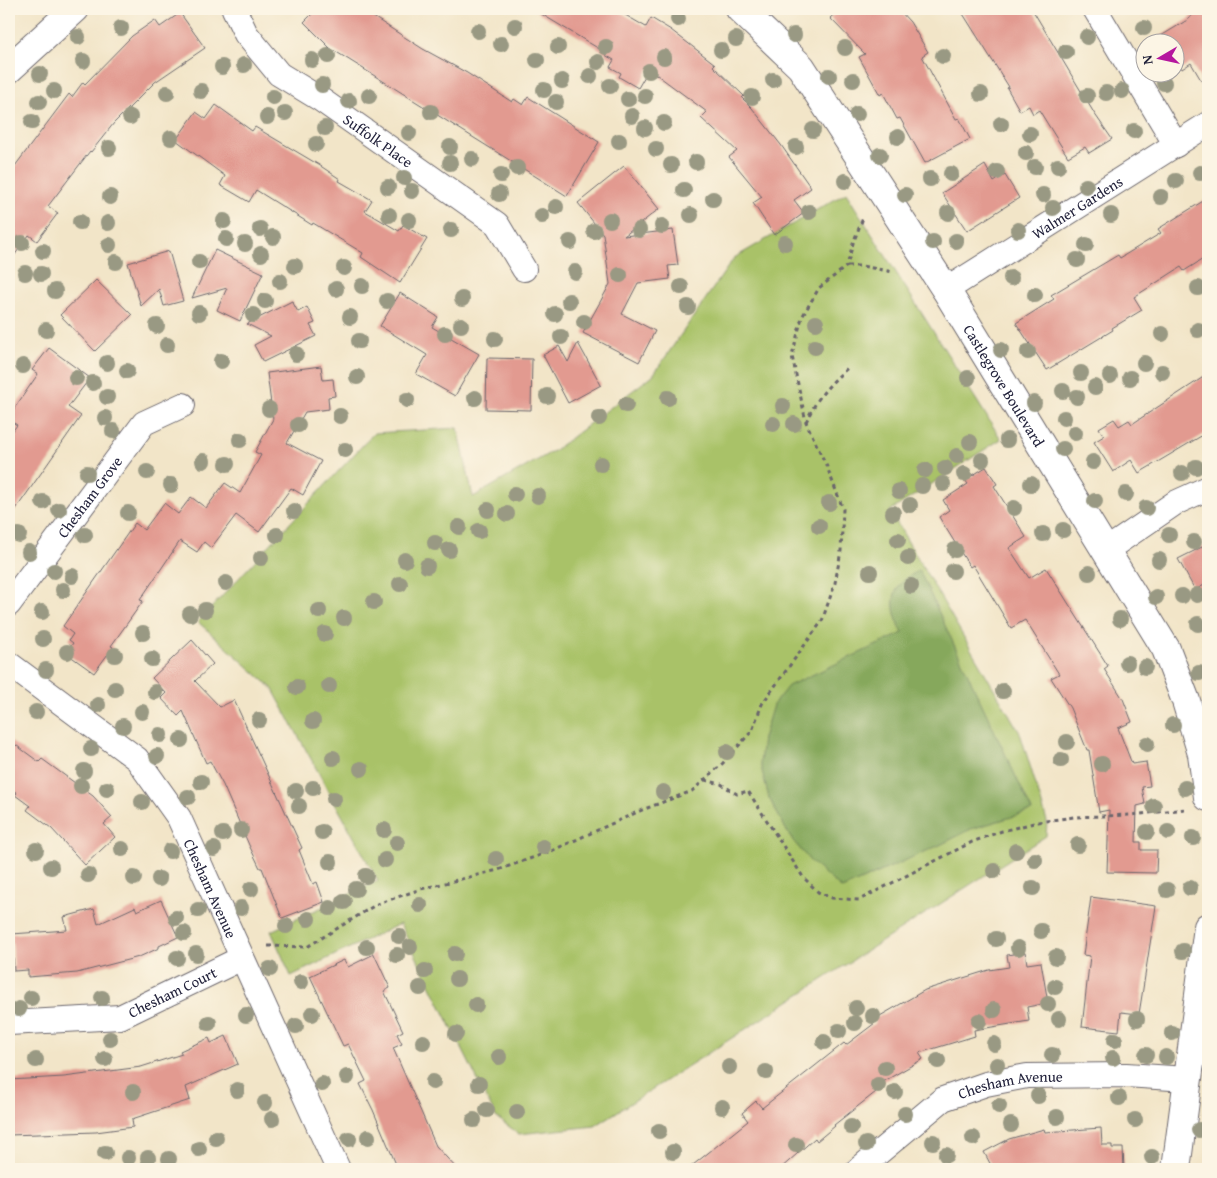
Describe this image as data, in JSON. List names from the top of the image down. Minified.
{"streets":{"street":["Suffolk Place","Walmer Gardens","Castlegrove Boulevard","Chesham Grove","Chesham Avenue","Chesham Court"]},"crossings":[["Walmer Gardens","Castlegrove Boulevard"],["Chesham Avenue","Chesham Court"]],"north":"left"}
